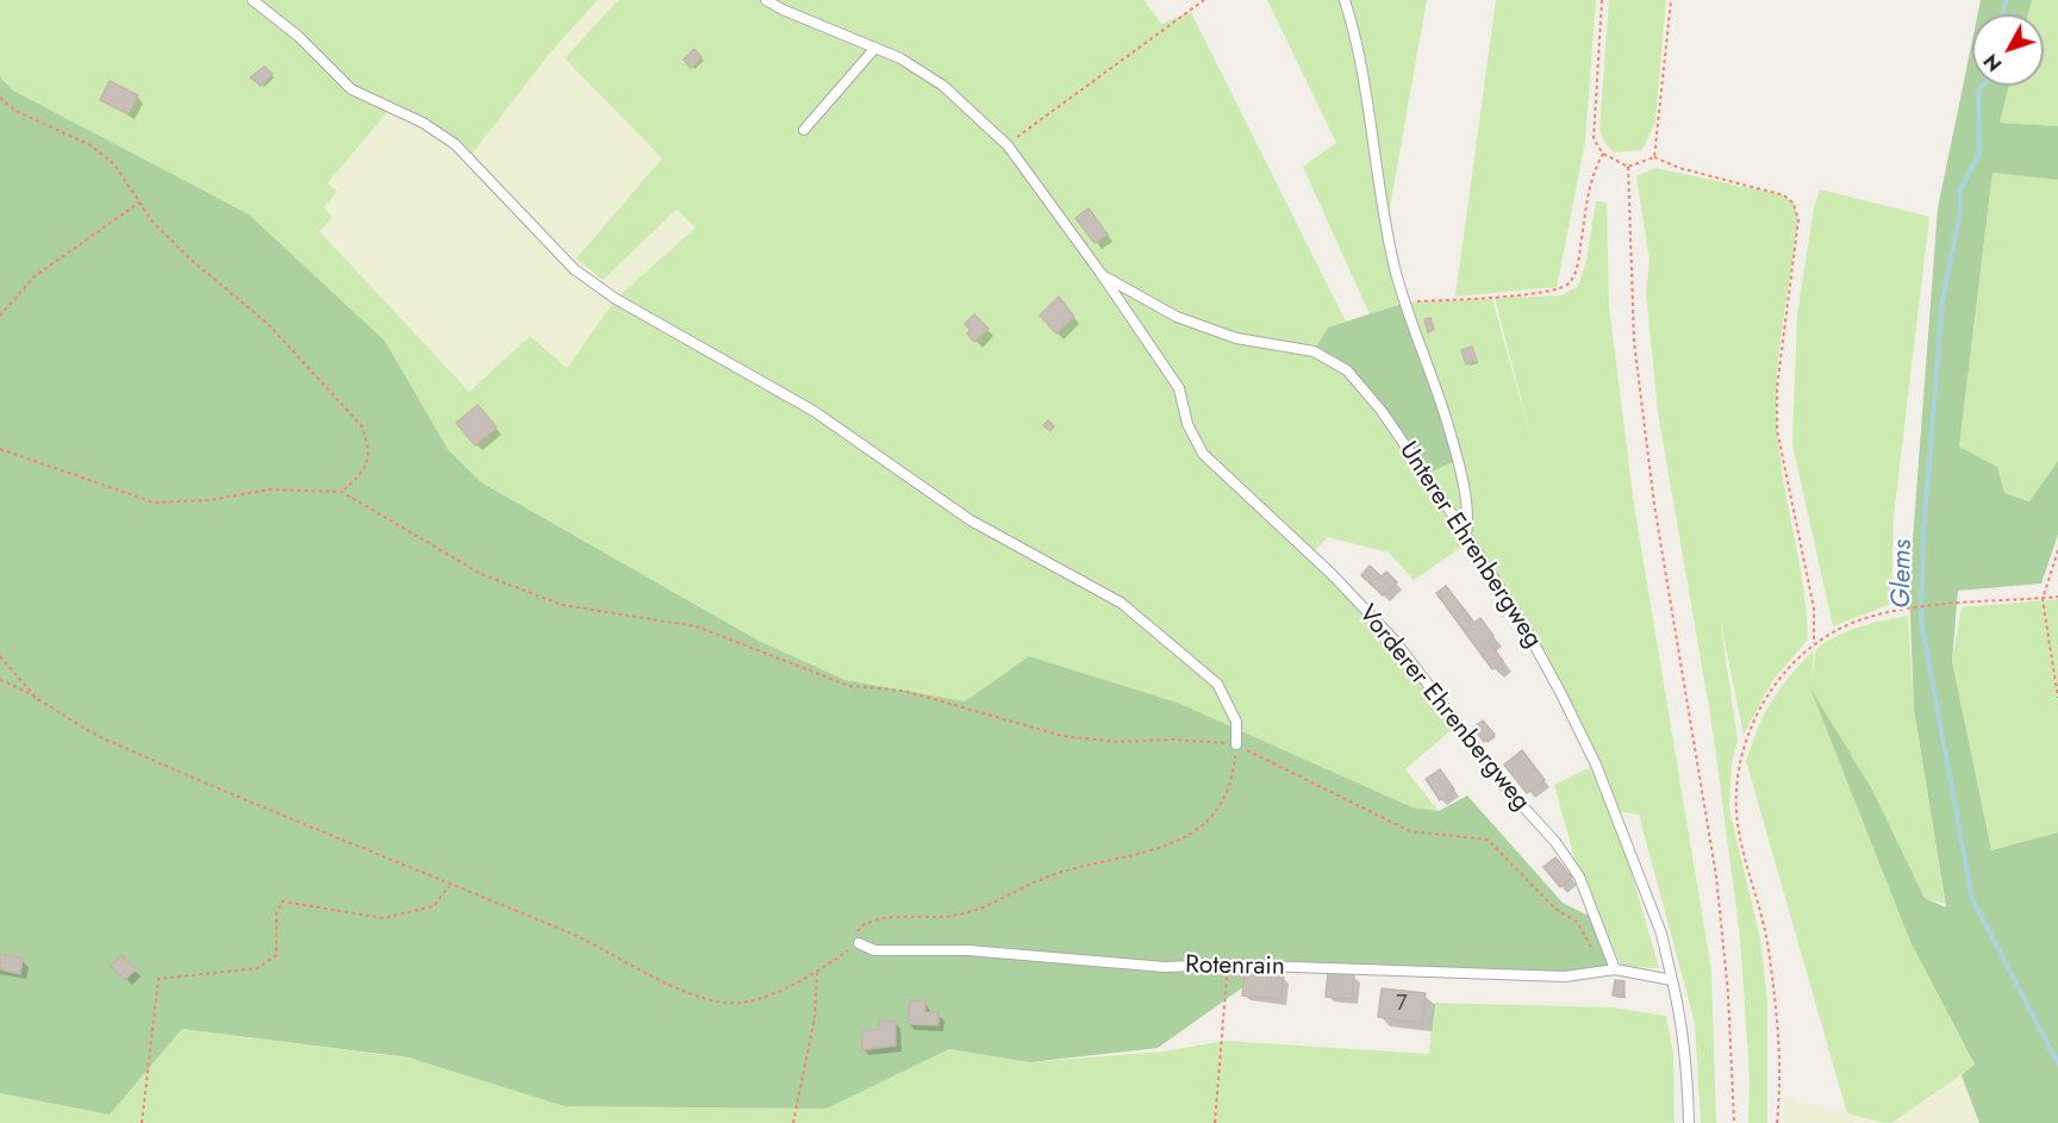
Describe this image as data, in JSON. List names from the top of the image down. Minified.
{"streets":{"lane":["Unterer Ehrenbergweg","Vorderer Ehrenbergweg","Rotenrain"]},"crossings":[["Unterer Ehrenbergweg","Vorderer Ehrenbergweg"],["Vorderer Ehrenbergweg","Rotenrain"]],"water":["Glems"],"house_numbers":["7"],"north":"bottom left"}
